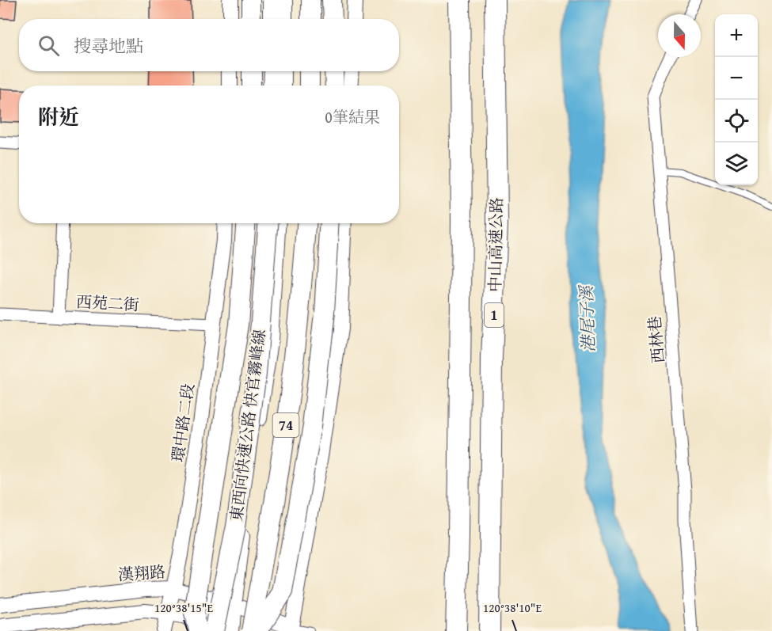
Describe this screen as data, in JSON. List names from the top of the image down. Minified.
{"streets":{"highway":["中山高速公路","1","東西向快速公路 快官霧峰線","74"],"street":["西苑二街","西林巷","環中路二段","漢翔路"]},"crossings":[["西苑二街","環中路二段"],["環中路二段","漢翔路"]],"water":["港尾子溪"],"north":"bottom","page":{"map_buttons":["+","−"],"search":"搜尋地點","heading":["附近","0筆結果"]},"coordinates":["120°38'15\"E","120°38'10\"E"]}
